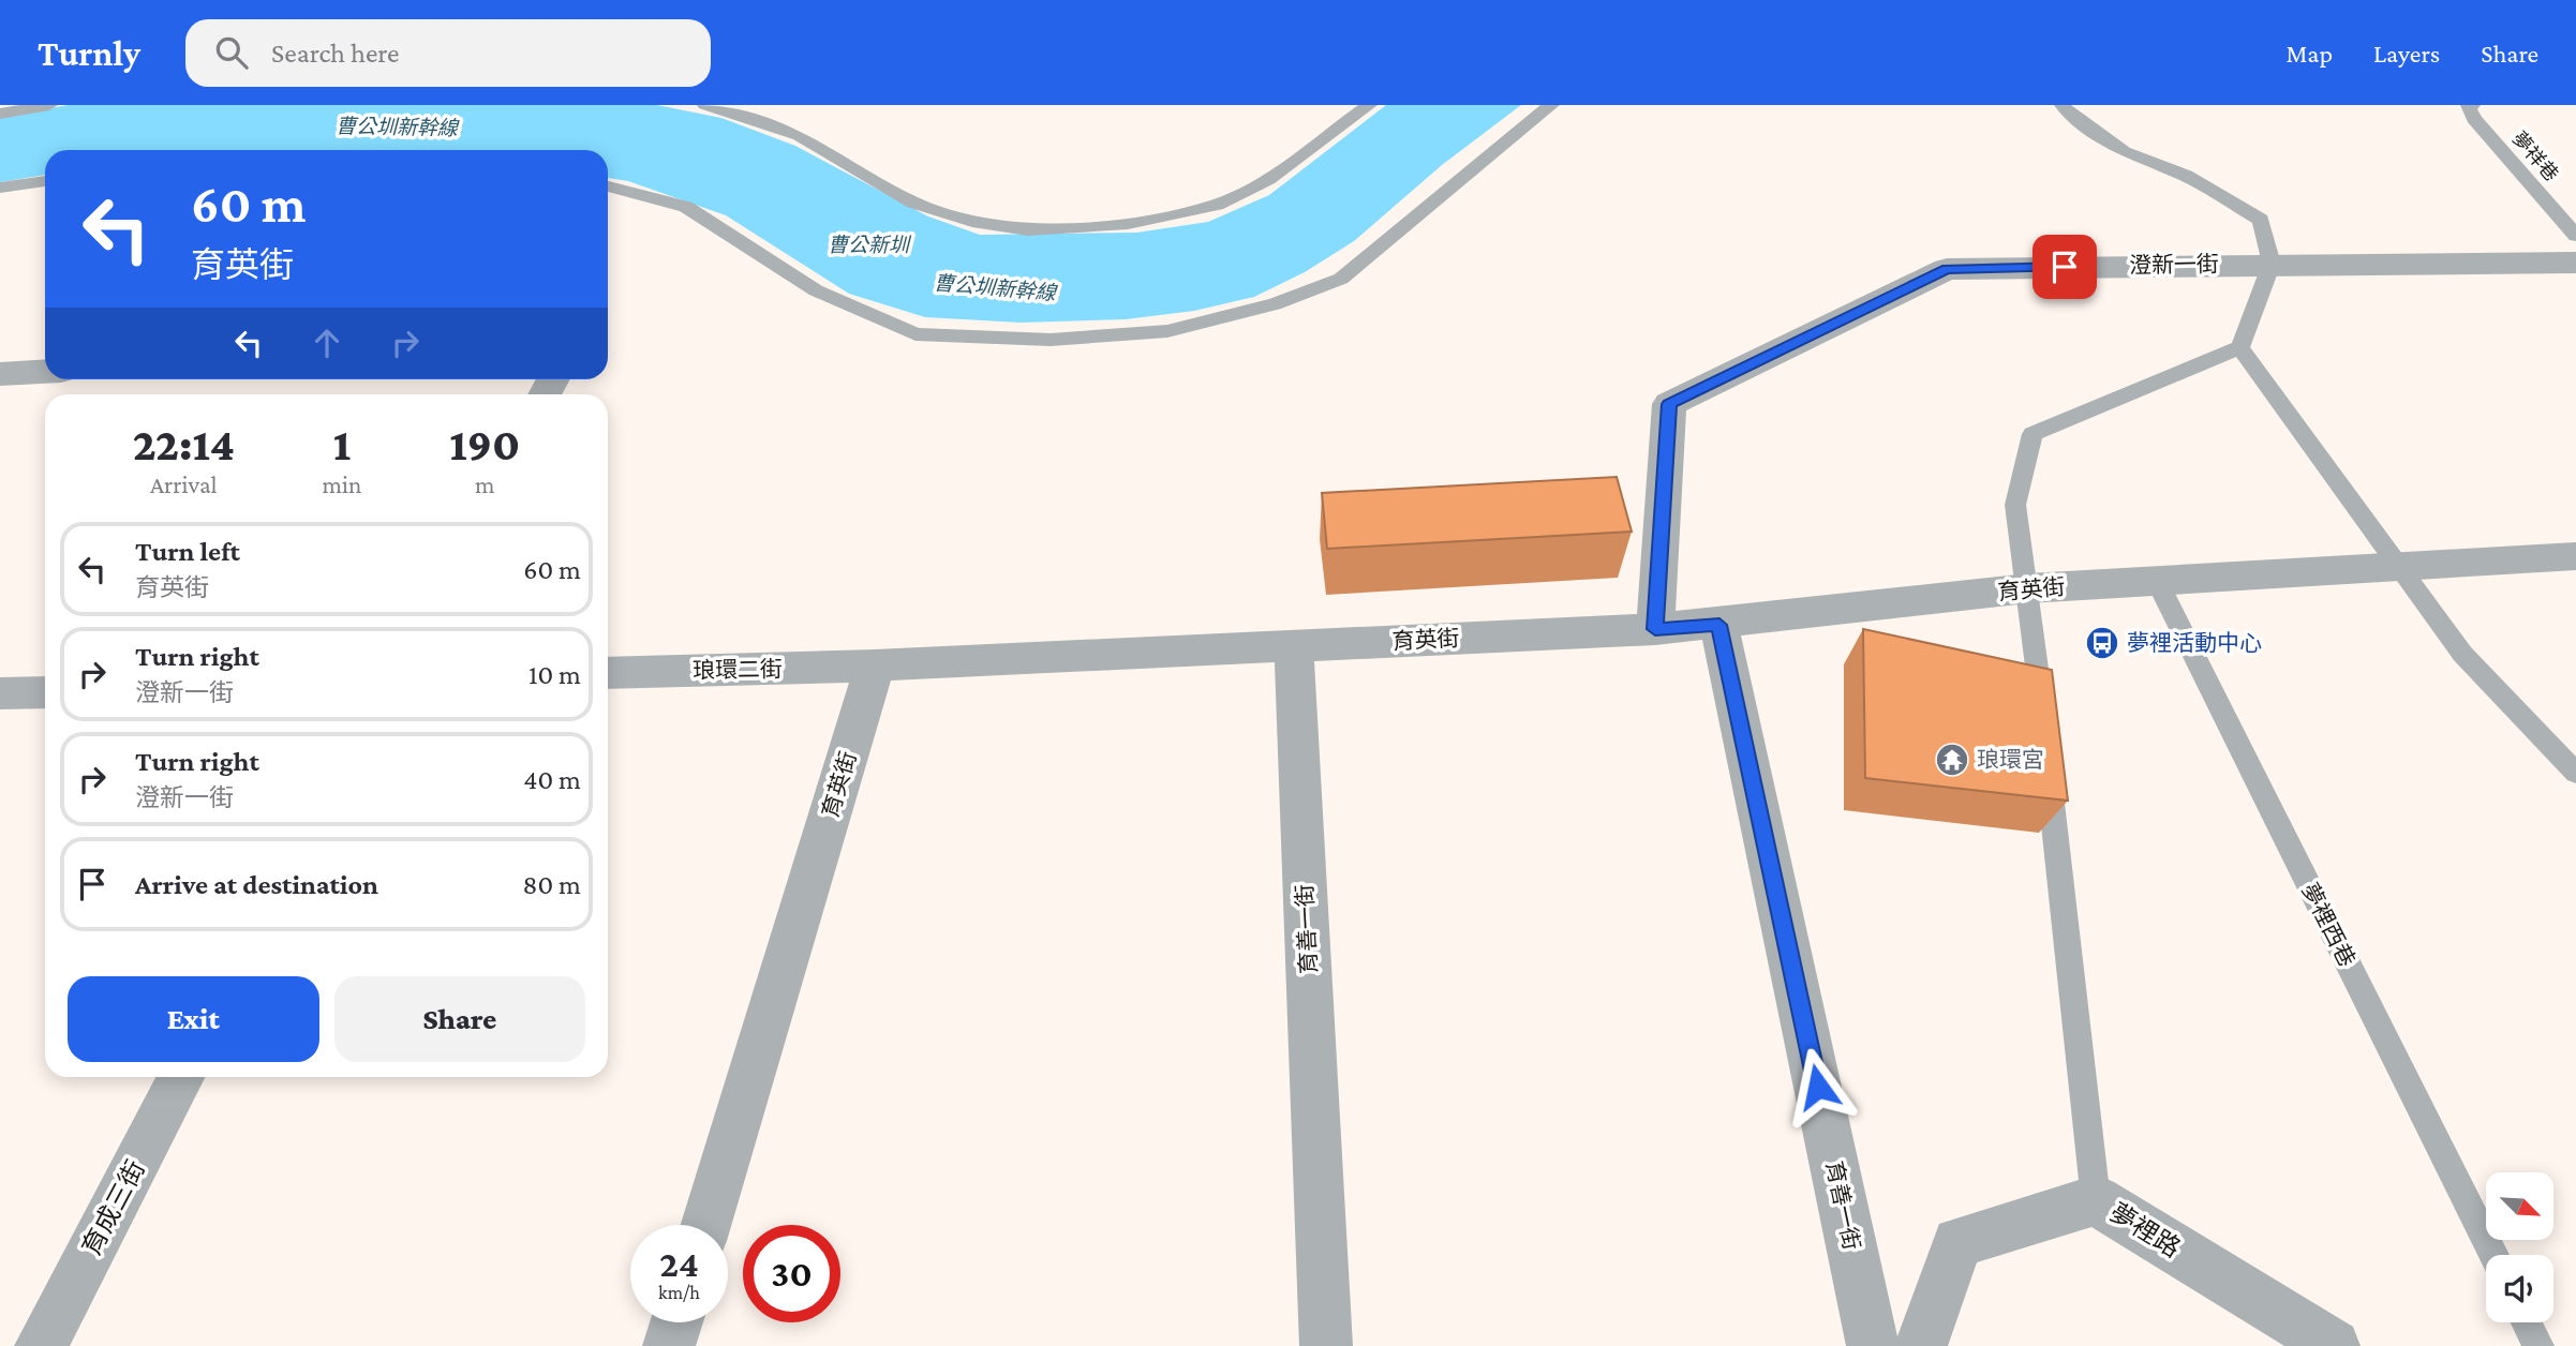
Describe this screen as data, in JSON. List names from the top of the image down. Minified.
{"streets":{"street":["澄新一街","育英街","琅環二街","育善一街","育成三街","夢裡路"],"lane":["夢祥巷","夢裡西巷"]},"crossings":[["澄新一街","育英街"],["育英街","琅環二街"],["育英街","夢裡西巷"],["育英街","育善一街"]],"water":["曹公圳新幹線","曹公新圳"],"places":{"bus stop":["夢裡活動中心"],"temple":["琅環宮"]},"north":"bottom right","page":{"header":"Turnly","search":"Search here","nav":["Map","Layers","Share"],"turn":["60 m","育英街"],"eta":["22:14","Arrival","1","min","190","m"],"list":[{"name":"Turn left","note":"育英街","value":"60 m"},{"name":"Turn right","note":"澄新一街","value":"10 m"},{"name":"Turn right","note":"澄新一街","value":"40 m"},{"name":"Arrive at destination","value":"80 m"}],"buttons":["Exit","Share"],"speed":"24 km/h","limit":"30"}}
